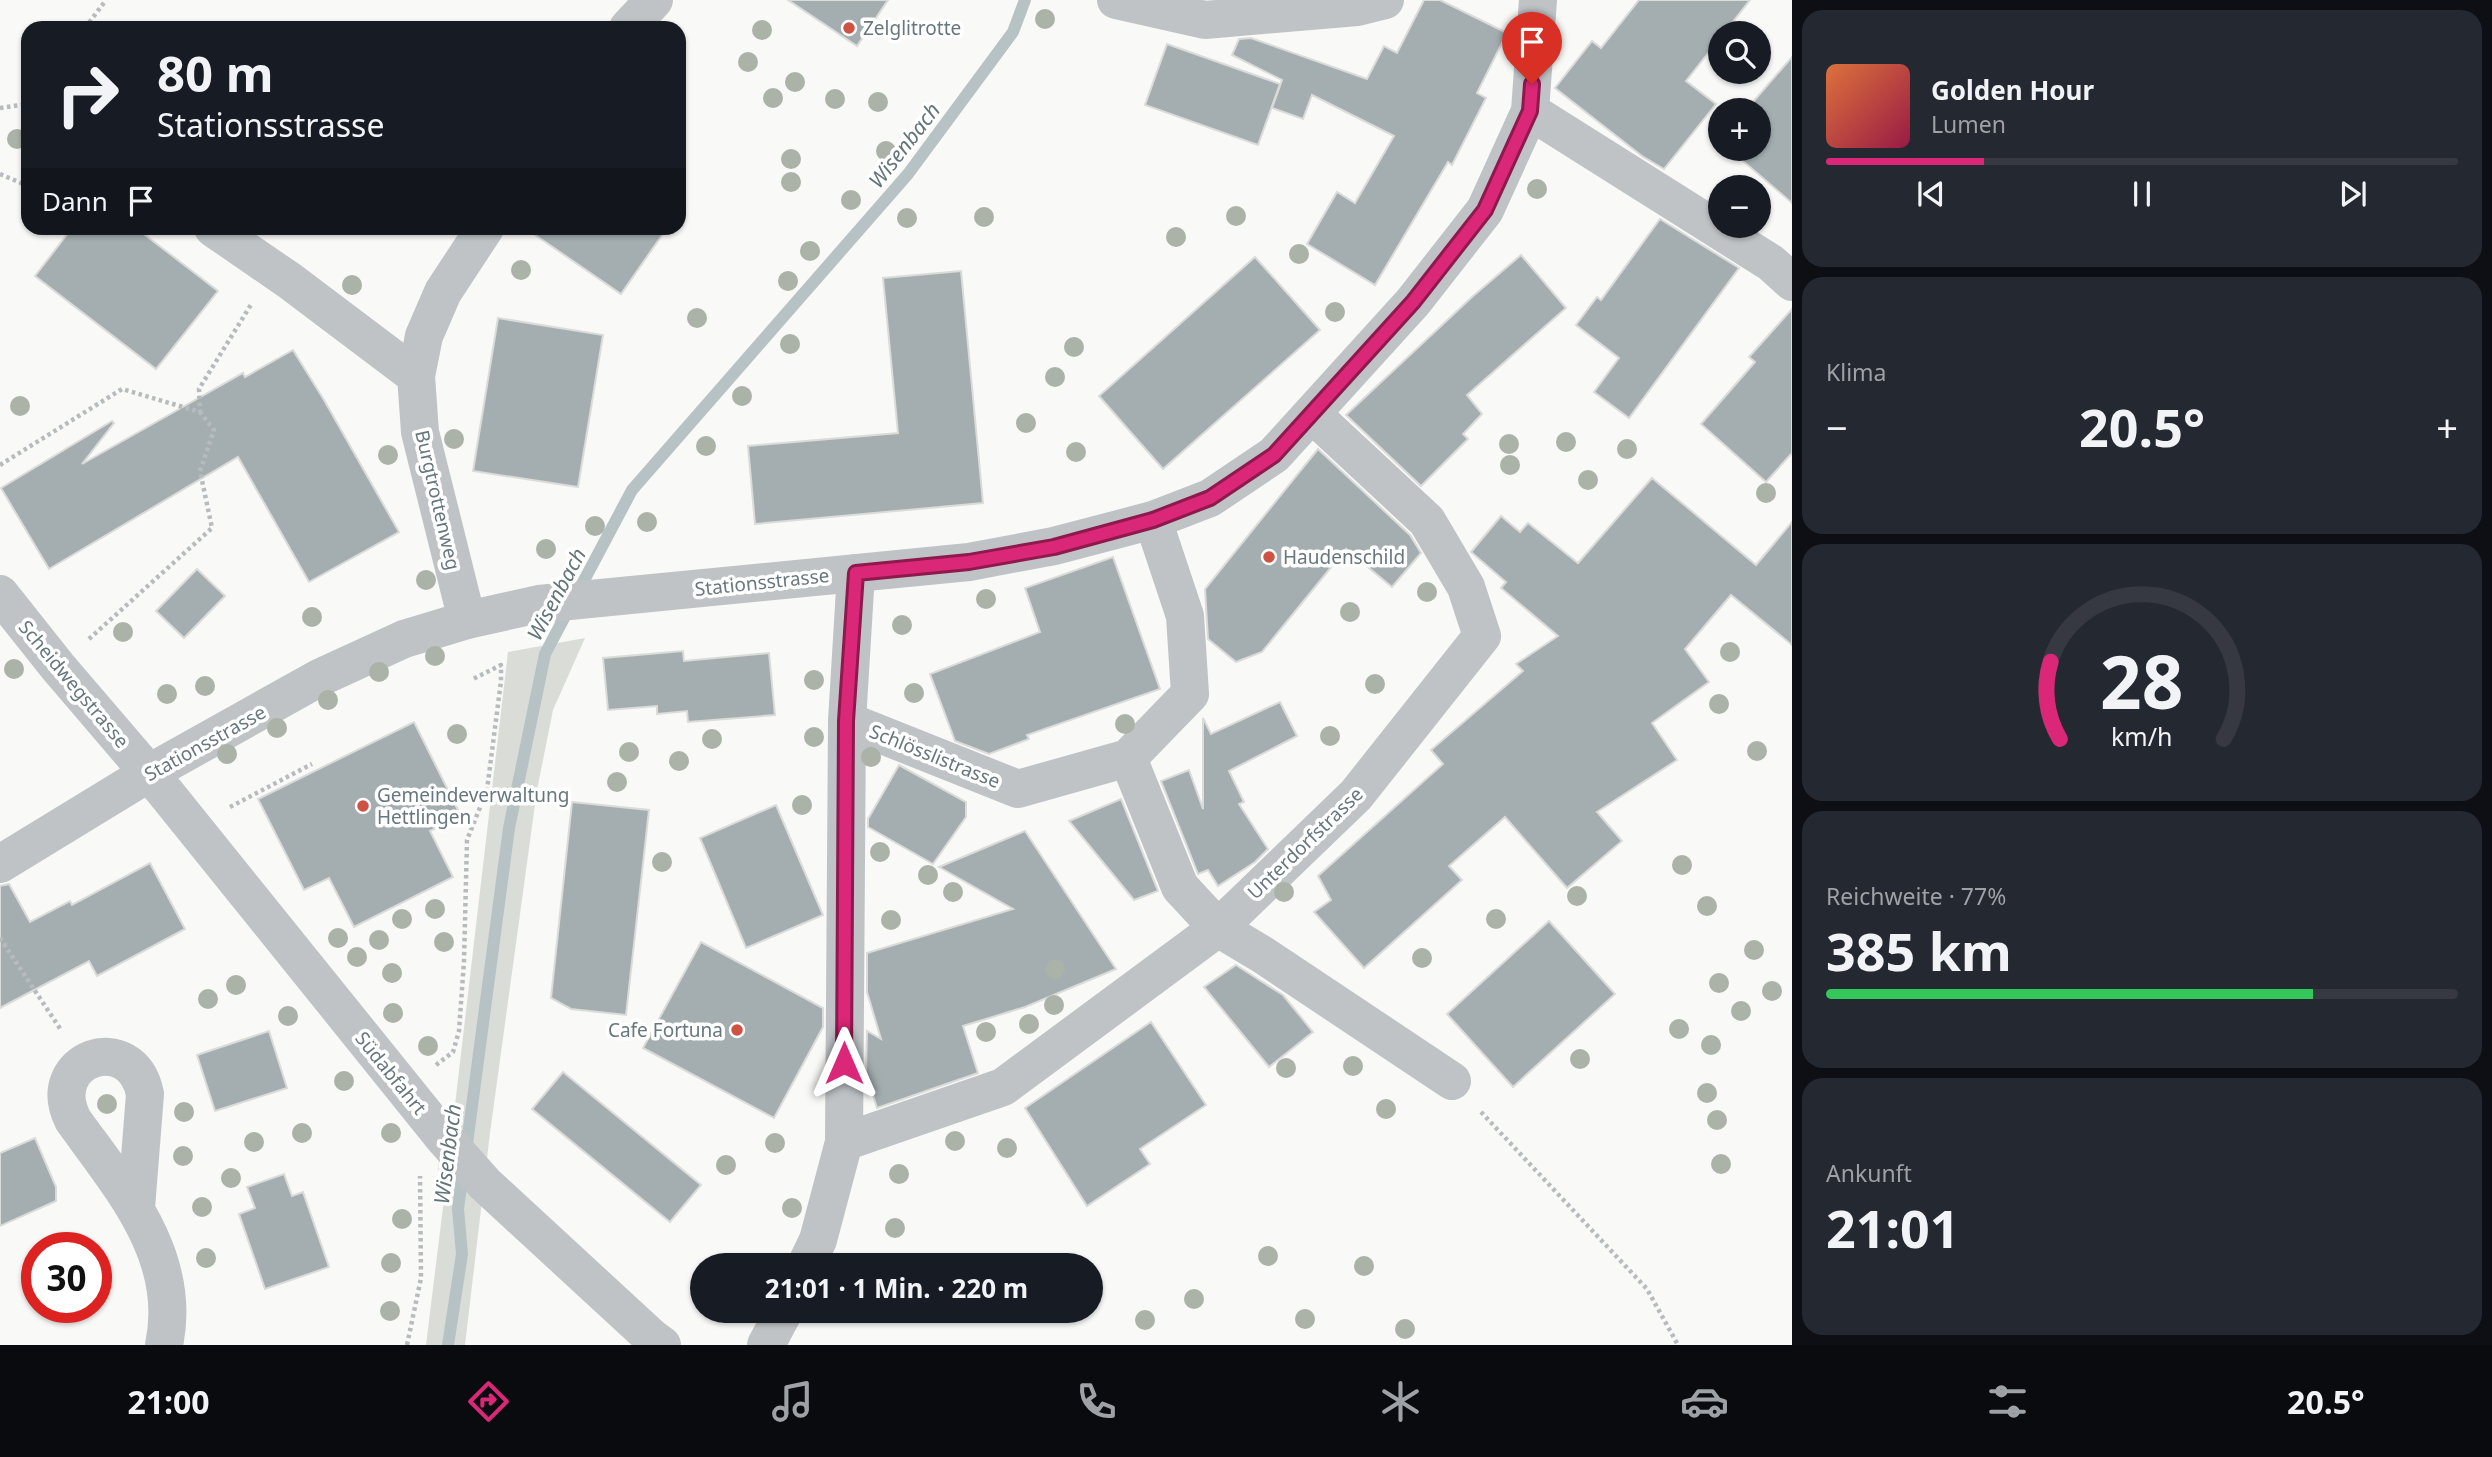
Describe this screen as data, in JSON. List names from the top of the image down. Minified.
{"streets":{"street":["Burgtrottenweg","Stationsstrasse","Scheidwegstrasse","Schlösslistrasse","Unterdorfstrasse","Südabfahrt"]},"crossings":[["Burgtrottenweg","Stationsstrasse"],["Stationsstrasse","Scheidwegstrasse"],["Stationsstrasse","Schlösslistrasse"],["Stationsstrasse","Unterdorfstrasse"],["Stationsstrasse","Südabfahrt"],["Scheidwegstrasse","Südabfahrt"],["Schlösslistrasse","Unterdorfstrasse"]],"water":["Wisenbach"],"places":["Zelglitrotte","Haudenschild","Gemeindeverwaltung Hettlingen","Cafe Fortuna"],"page":{"map_buttons":["+","−"],"turn":["80 m","Stationsstrasse"],"song":["Golden Hour","Lumen"],"then":"Dann","tile":["Klima",["Reichweite · 77%","385 km"],["Ankunft","21:01"]],"heat":["−","20.5°","+"],"limit":"30","trip":"21:01 · 1 Min. · 220 m","tabs":["21:00","20.5°"],"gauge":["28","km/h"]}}
